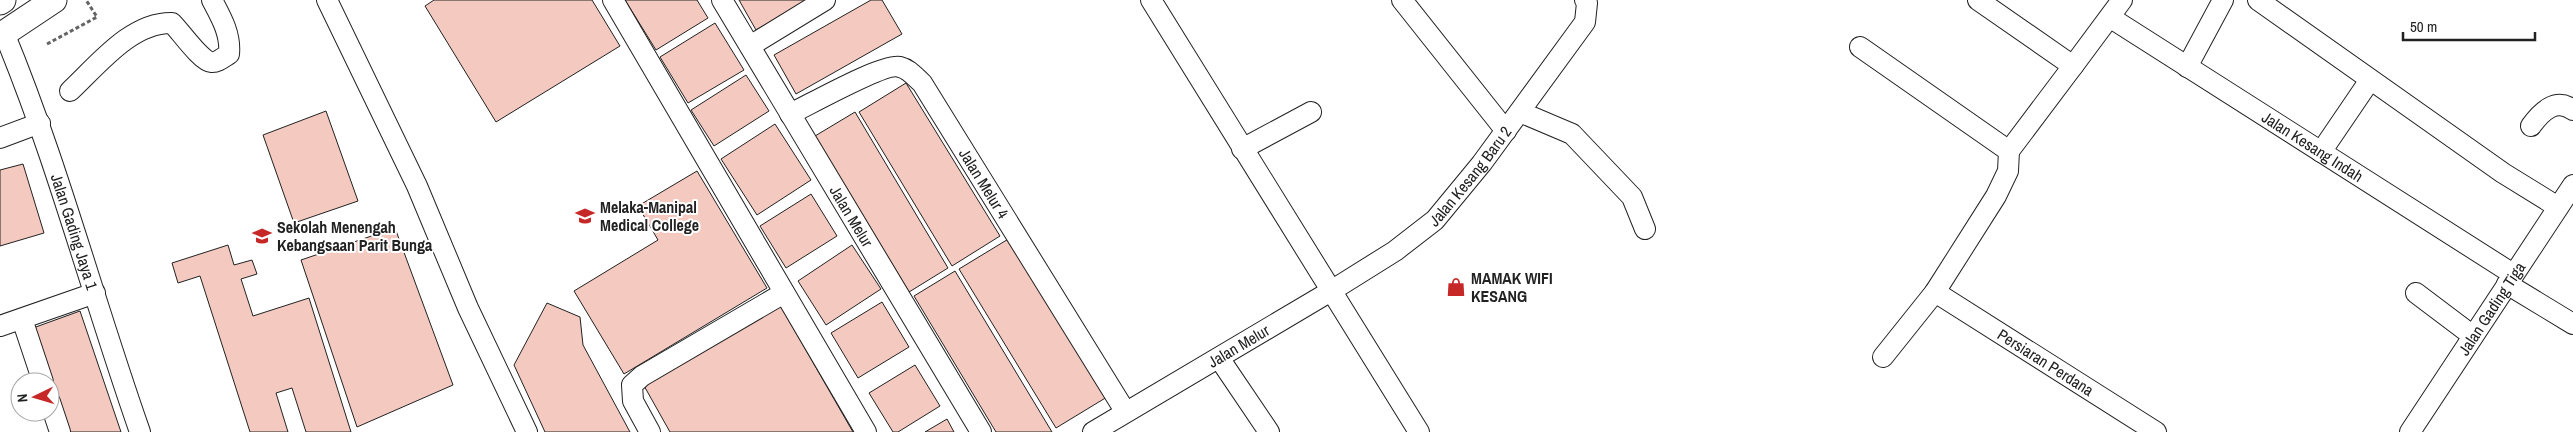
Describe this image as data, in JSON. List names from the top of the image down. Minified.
{"streets":{"street":["Jalan Kesang Indah","Jalan Kesang Baru 2","Jalan Melur 4","Jalan Melur","Jalan Gading Jaya 1","Jalan Gading Tiga","Persiaran Perdana"]},"crossings":[["Jalan Kesang Indah","Jalan Gading Tiga"],["Jalan Kesang Baru 2","Jalan Melur"],["Jalan Melur 4","Jalan Melur"]],"places":{"school or university":["Melaka-Manipal Medical College","Sekolah Menengah Kebangsaan Parit Bunga"],"shop":["MAMAK WIFI KESANG"]},"scale_bar":"50 m","north":"left"}
